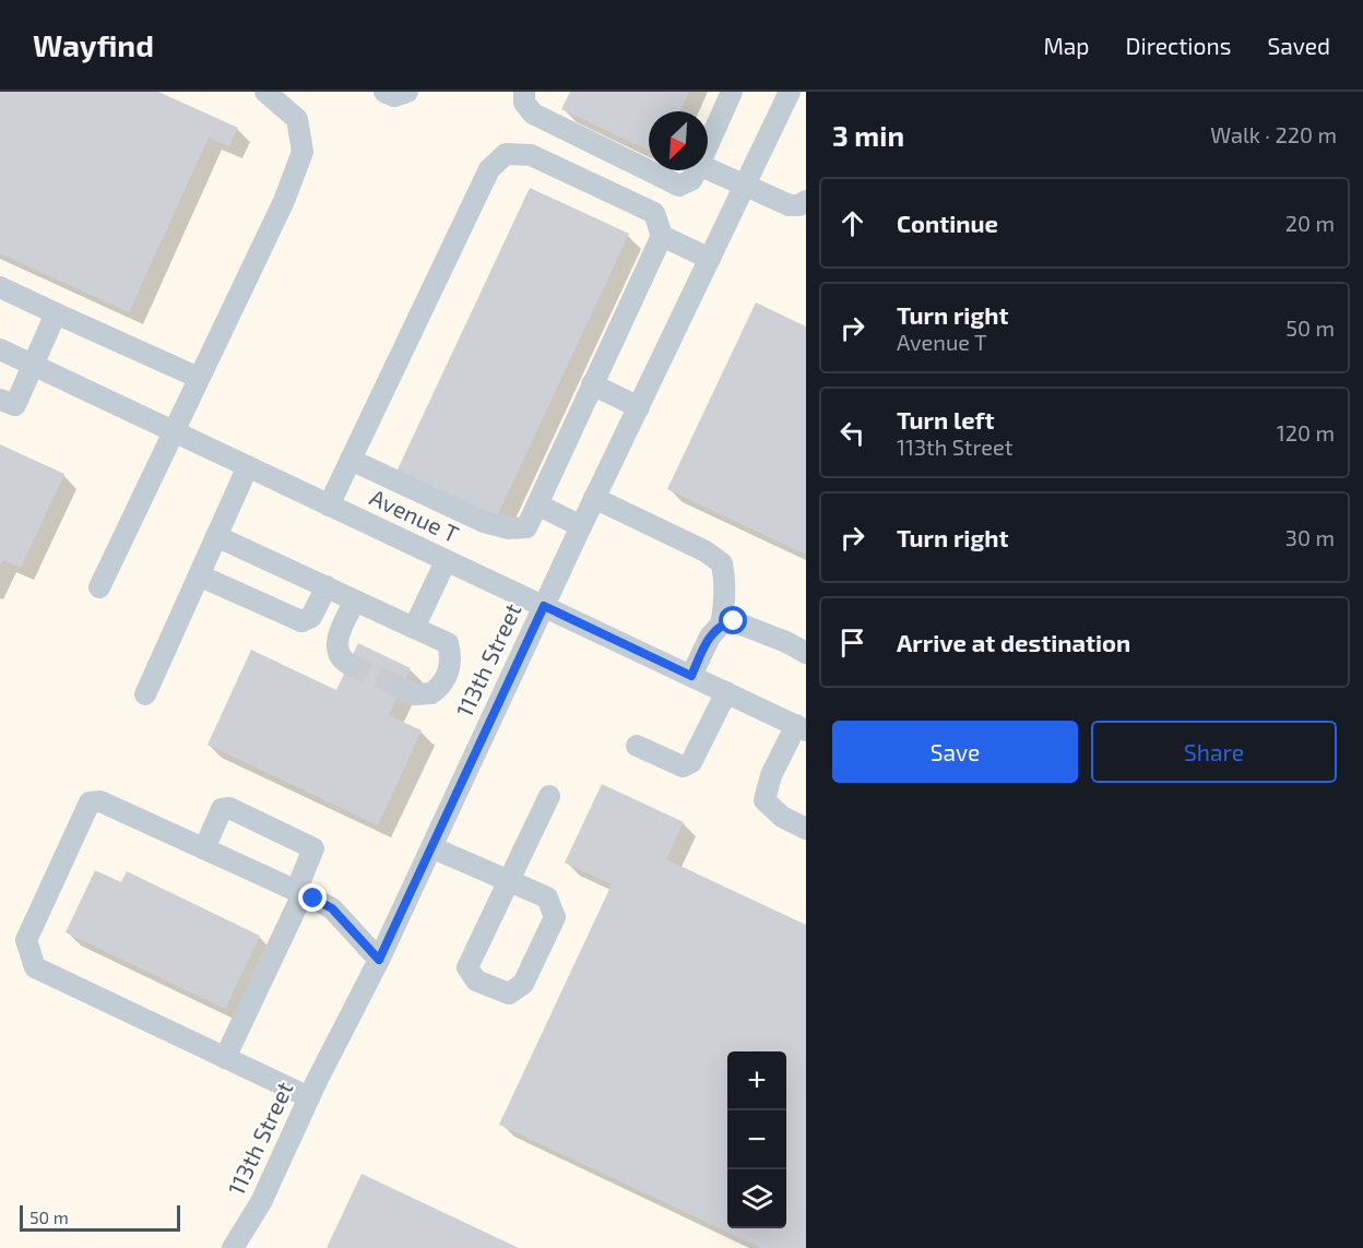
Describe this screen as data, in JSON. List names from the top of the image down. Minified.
{"streets":{"street":["Avenue T","113th Street"]},"crossings":[["Avenue T","113th Street"]],"scale_bar":"50 m","north":"bottom left","page":{"header":"Wayfind","nav":["Map","Directions","Saved"],"heading":["3 min","Walk · 220 m"],"list":[["Continue","20 m"],["Turn right","Avenue T","50 m"],["Turn left","113th Street","120 m"],["Turn right","30 m"],"Arrive at destination"],"buttons":["Save","Share"],"map_buttons":["+","−"],"scale":"50 m"}}
